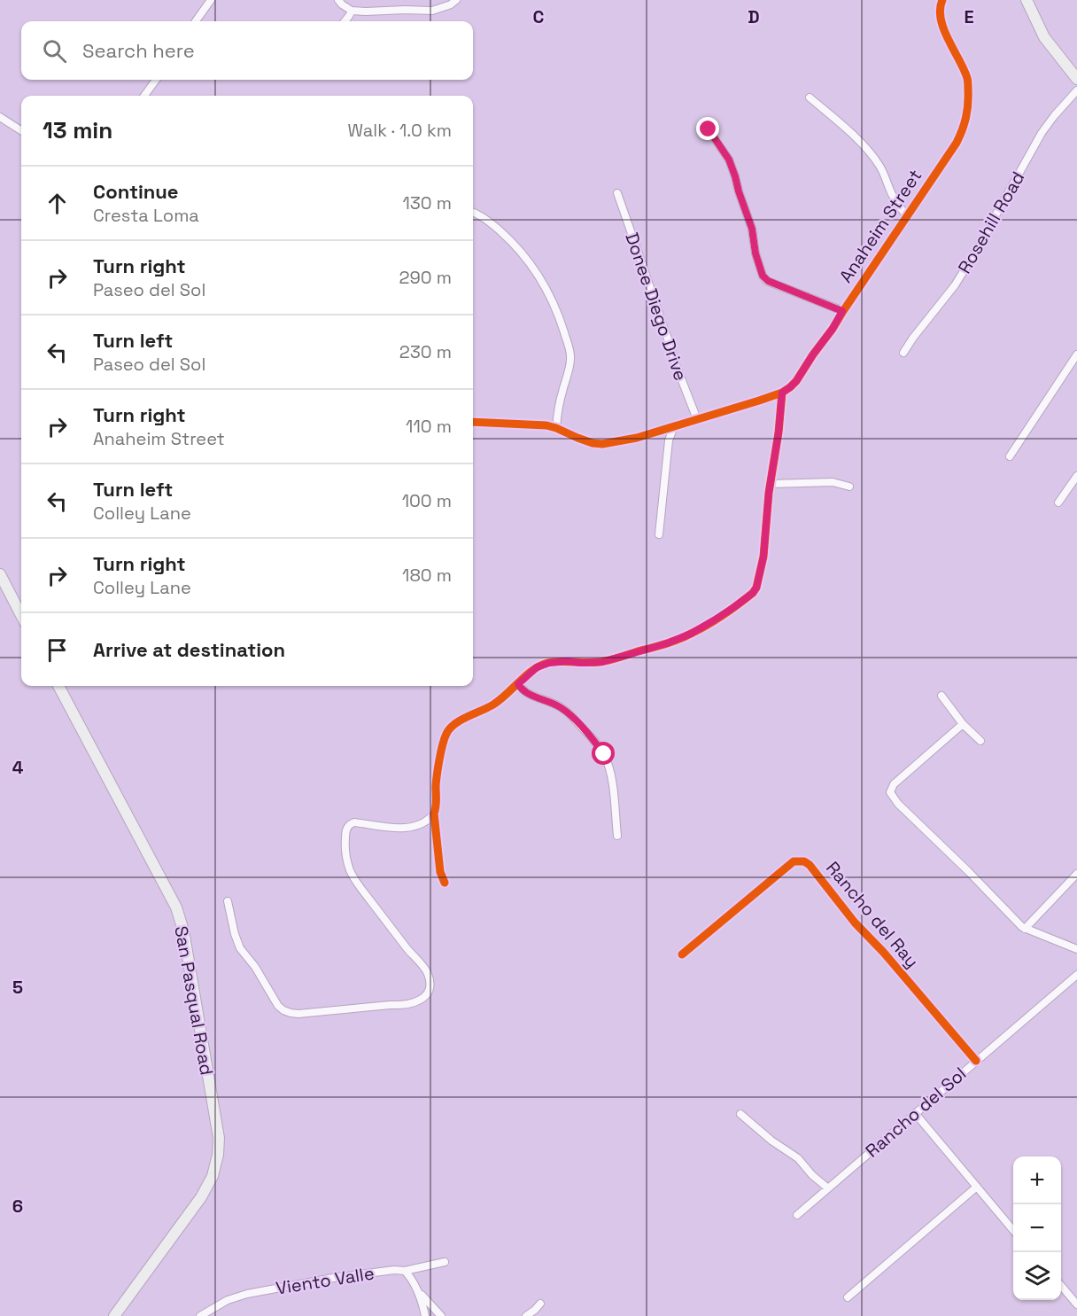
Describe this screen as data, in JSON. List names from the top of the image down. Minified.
{"streets":{"main road":["San Pasqual Road"],"street":["Rosehill Road","Anaheim Street","Donee Diego Drive","Rancho del Ray","Rancho del Sol","Viento Valle"]},"crossings":[["Anaheim Street","Donee Diego Drive"],["Rancho del Ray","Rancho del Sol"]],"page":{"search":"Search here","heading":["13 min","Walk · 1.0 km"],"list":[["Continue","Cresta Loma","130 m"],["Turn right","Paseo del Sol","290 m"],["Turn left","Paseo del Sol","230 m"],["Turn right","Anaheim Street","110 m"],["Turn left","Colley Lane","100 m"],["Turn right","Colley Lane","180 m"],"Arrive at destination"],"map_buttons":["+","−"]},"grid":{"columns":["C","D","E"],"rows":["4","5","6"]}}
